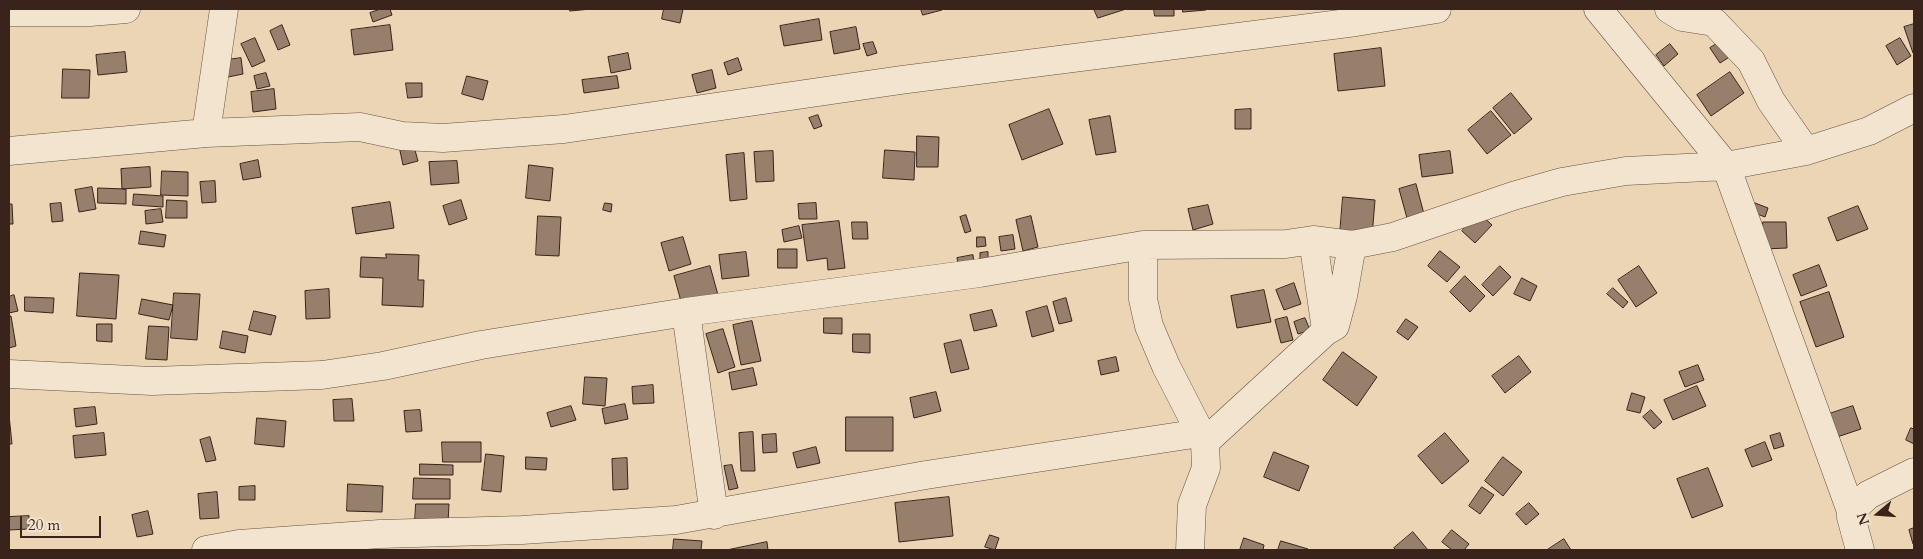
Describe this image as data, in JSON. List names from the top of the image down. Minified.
{"scale_bar":"20 m","north":"left"}
